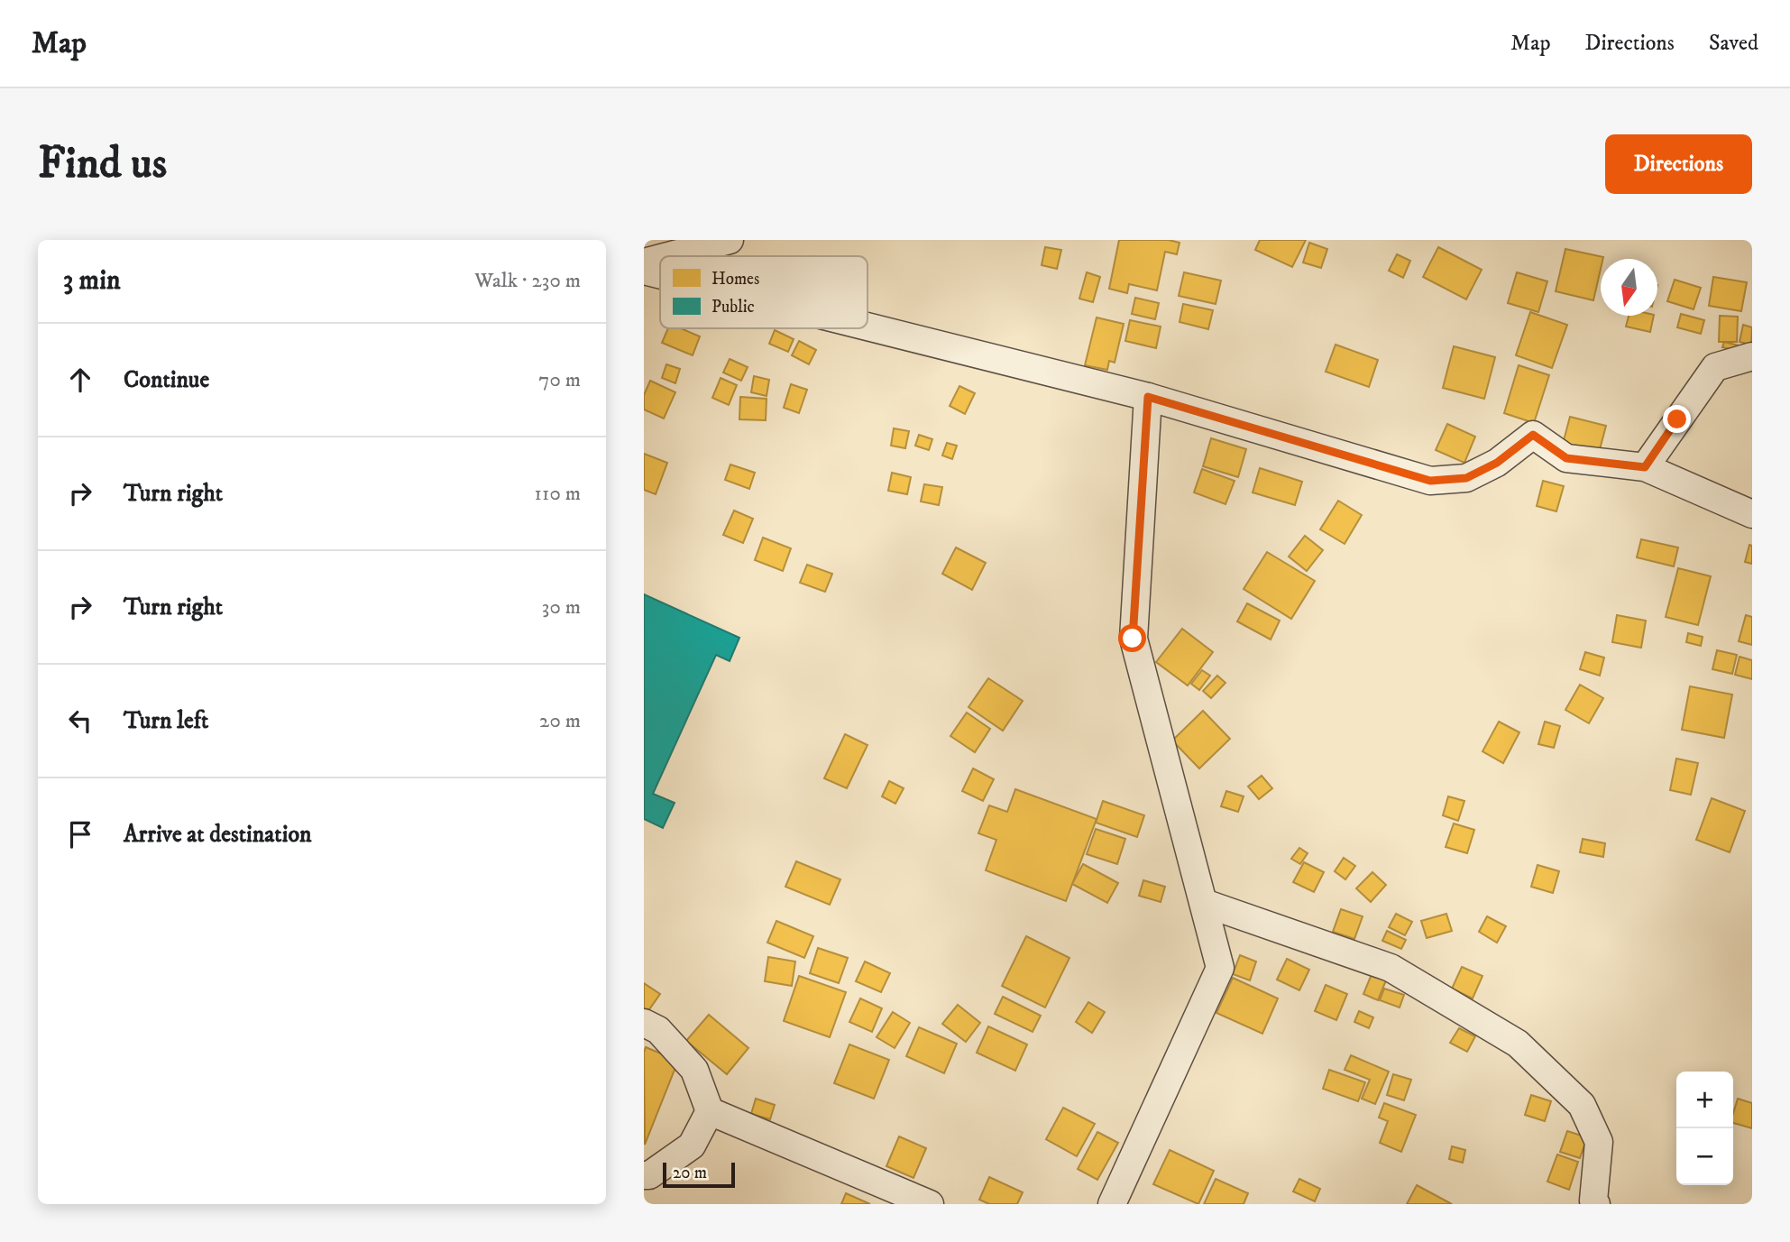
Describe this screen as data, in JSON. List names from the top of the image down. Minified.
{"legend":["Homes","Public"],"scale_bar":"20 m","north":"bottom","page":{"header":"Map","nav":["Map","Directions","Saved"],"buttons":"Directions","title":"Find us","heading":["3 min","Walk · 230 m"],"list":[["Continue","70 m"],["Turn right","110 m"],["Turn right","30 m"],["Turn left","20 m"],"Arrive at destination"],"map_buttons":["+","−"],"scale":"20 m"}}
